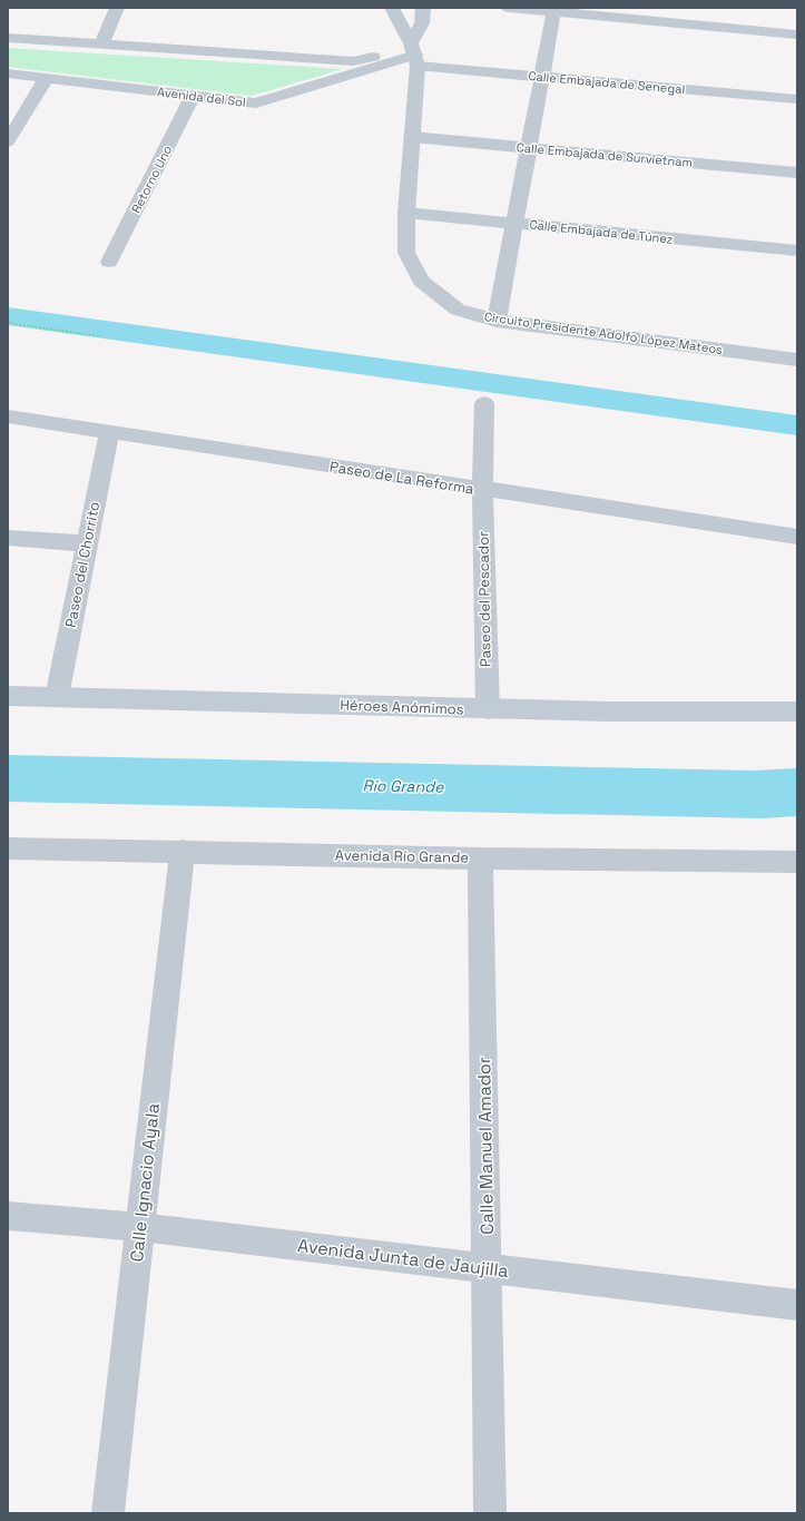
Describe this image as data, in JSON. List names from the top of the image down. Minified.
{"streets":{"main road":["Héroes Anómimos"],"street":["Calle Embajada de Senegal","Avenida del Sol","Calle Embajada de Survietnam","Retorno Uno","Calle Embajada de Túnez","Circuito Presidente Adolfo López Mateos","Paseo de La Reforma","Paseo del Chorrito","Paseo del Pescador","Avenida Río Grande","Calle Manuel Amador","Calle Ignacio Ayala","Avenida Junta de Jaujilla"]},"crossings":[["Calle Embajada de Senegal","Avenida del Sol"],["Calle Embajada de Senegal","Circuito Presidente Adolfo López Mateos"],["Avenida del Sol","Retorno Uno"],["Avenida del Sol","Circuito Presidente Adolfo López Mateos"],["Calle Embajada de Survietnam","Circuito Presidente Adolfo López Mateos"],["Calle Embajada de Túnez","Circuito Presidente Adolfo López Mateos"],["Paseo de La Reforma","Paseo del Chorrito"],["Paseo de La Reforma","Paseo del Pescador"],["Paseo del Chorrito","Héroes Anómimos"],["Paseo del Pescador","Héroes Anómimos"],["Avenida Río Grande","Calle Manuel Amador"],["Avenida Río Grande","Calle Ignacio Ayala"],["Calle Manuel Amador","Avenida Junta de Jaujilla"],["Calle Ignacio Ayala","Avenida Junta de Jaujilla"]],"water":["Río Grande"]}
